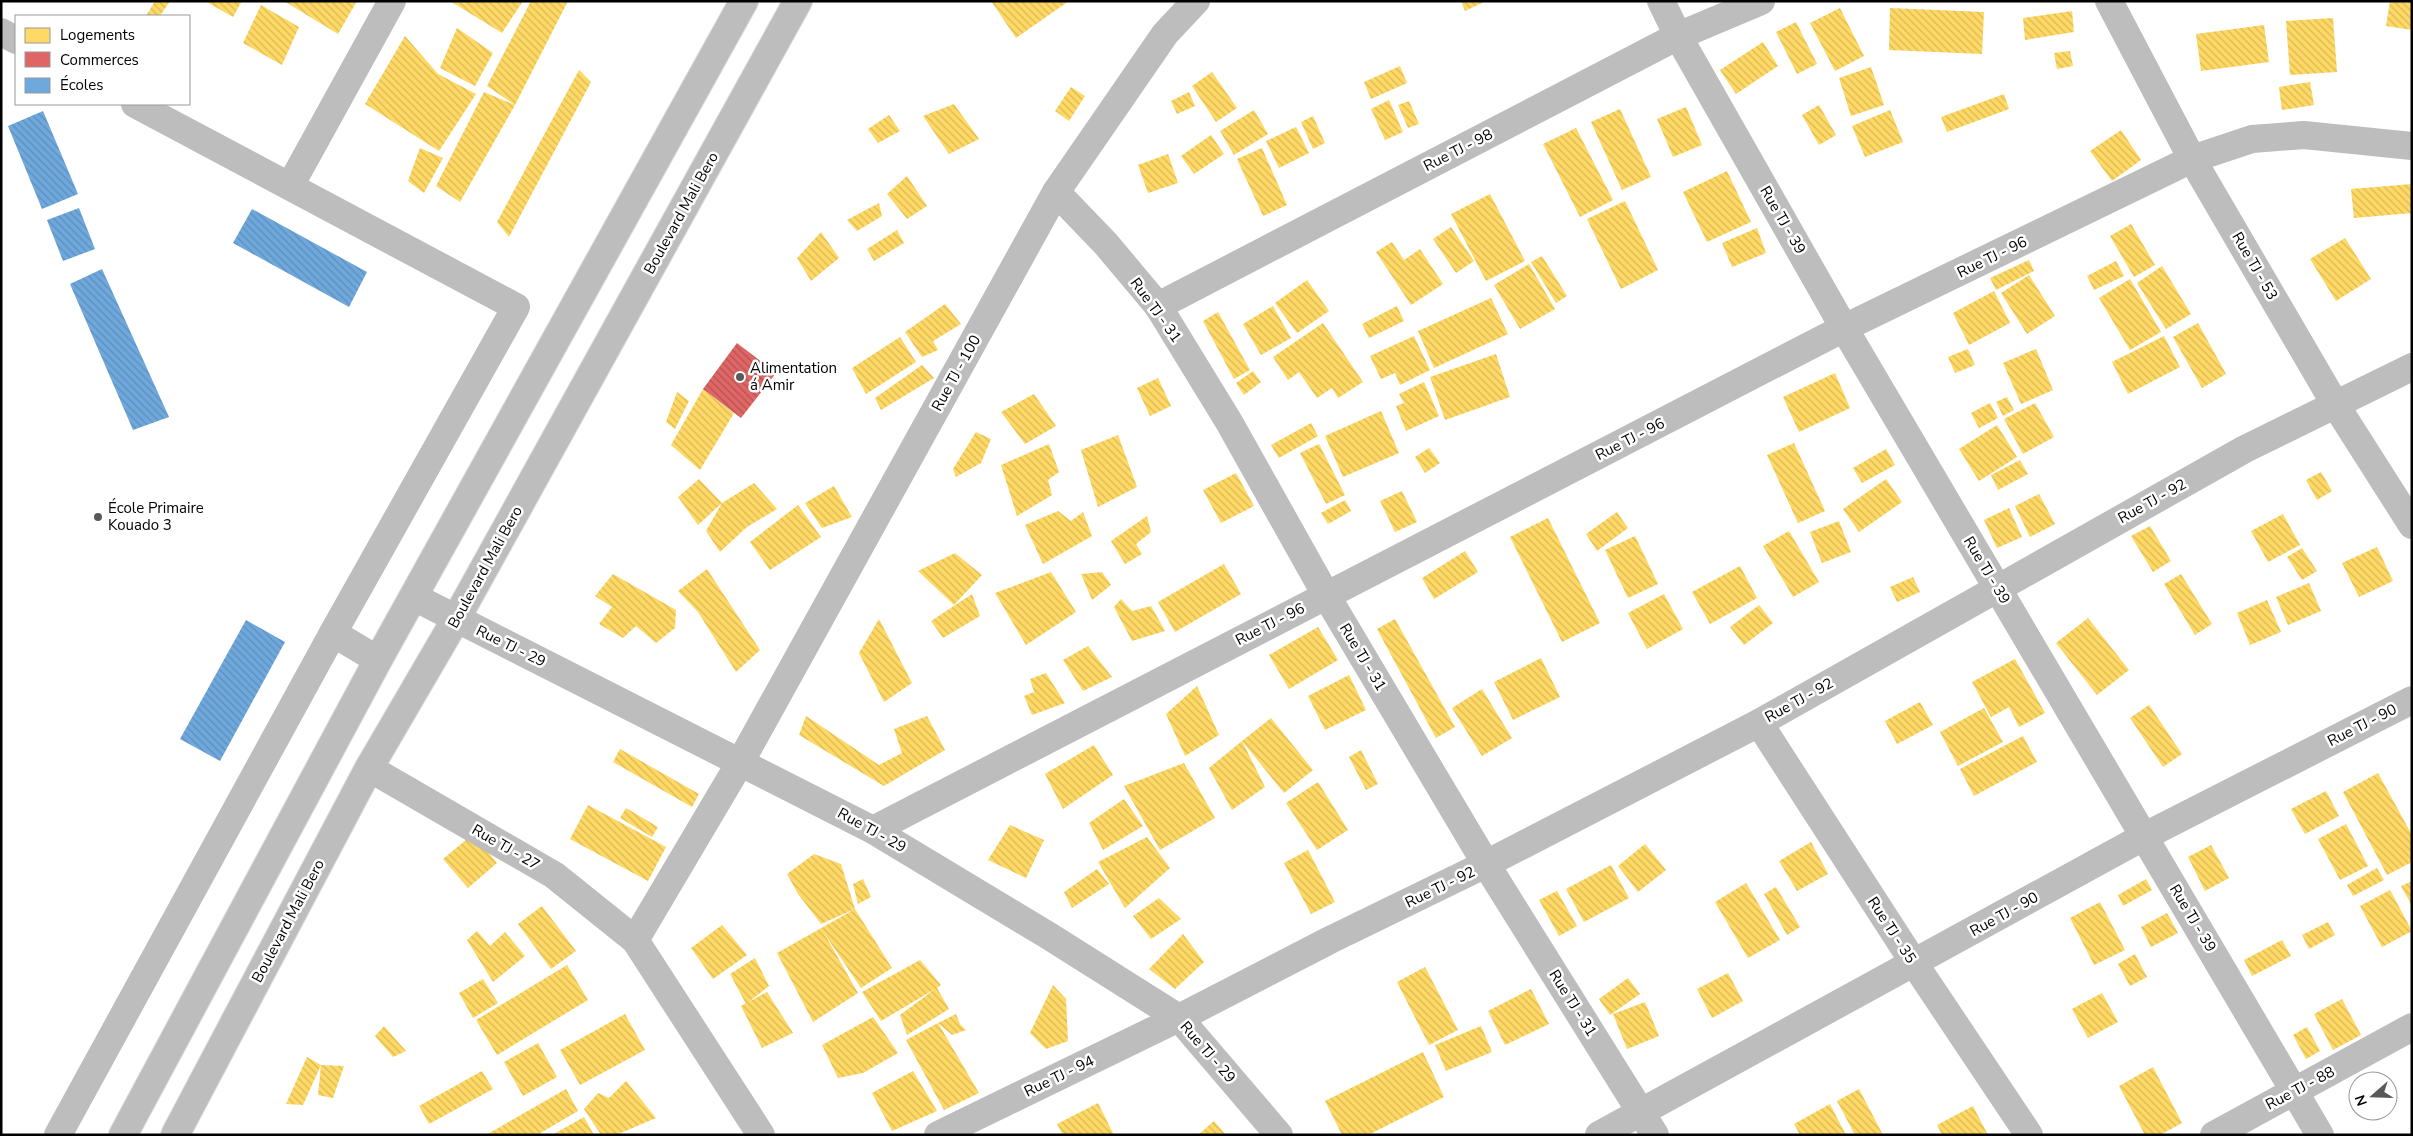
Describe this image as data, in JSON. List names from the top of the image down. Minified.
{"streets":{"street":["Rue TJ - 98","Boulevard Mali Bero","Rue TJ - 39","Rue TJ - 96","Rue TJ - 53","Rue TJ - 31","Rue TJ - 100","Rue TJ - 92","Rue TJ - 29","Rue TJ - 90","Rue TJ - 27","Rue TJ - 35","Rue TJ - 94","Rue TJ - 88"]},"crossings":[["Rue TJ - 98","Rue TJ - 39"],["Rue TJ - 98","Rue TJ - 31"],["Boulevard Mali Bero","Rue TJ - 29"],["Boulevard Mali Bero","Rue TJ - 27"],["Rue TJ - 39","Rue TJ - 96"],["Rue TJ - 39","Rue TJ - 92"],["Rue TJ - 39","Rue TJ - 90"],["Rue TJ - 39","Rue TJ - 88"],["Rue TJ - 96","Rue TJ - 53"],["Rue TJ - 96","Rue TJ - 31"],["Rue TJ - 96","Rue TJ - 29"],["Rue TJ - 53","Rue TJ - 92"],["Rue TJ - 31","Rue TJ - 100"],["Rue TJ - 31","Rue TJ - 92"],["Rue TJ - 31","Rue TJ - 90"],["Rue TJ - 100","Rue TJ - 29"],["Rue TJ - 92","Rue TJ - 29"],["Rue TJ - 92","Rue TJ - 35"],["Rue TJ - 92","Rue TJ - 94"],["Rue TJ - 29","Rue TJ - 94"],["Rue TJ - 90","Rue TJ - 35"]],"places":["Alimentation á Amir","École Primaire Kouado 3"],"legend":["Logements","Commerces","Écoles"],"north":"left"}
